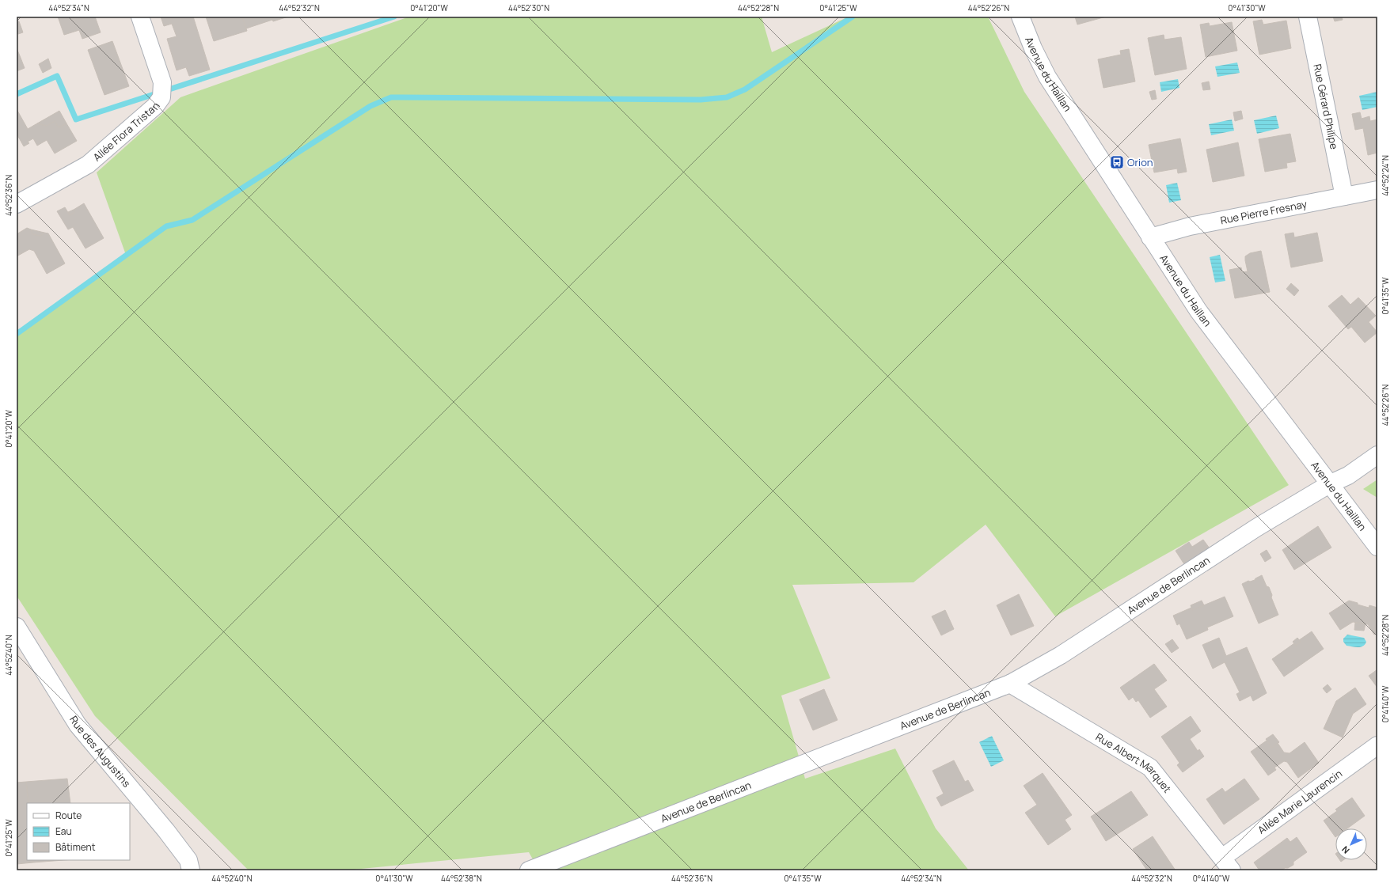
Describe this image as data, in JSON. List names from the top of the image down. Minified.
{"streets":{"street":["Avenue du Haillan","Rue Gérard Philipe","Allée Flora Tristan","Rue Pierre Fresnay","Avenue de Berlincan","Rue des Augustins","Rue Albert Marquet","Allée Marie Laurencin"]},"crossings":[["Avenue du Haillan","Rue Pierre Fresnay"],["Avenue du Haillan","Avenue de Berlincan"],["Rue Gérard Philipe","Rue Pierre Fresnay"],["Avenue de Berlincan","Rue Albert Marquet"],["Rue Albert Marquet","Allée Marie Laurencin"]],"places":{"bus stop":["Orion"]},"legend":["Route","Eau","Bâtiment"],"north":"bottom left","coordinates":["44°52'34\"N","44°52'32\"N","0°41'20\"W","44°52'30\"N","44°52'28\"N","0°41'25\"W","44°52'26\"N","0°41'30\"W","44°52'24\"N","44°52'36\"N","0°41'35\"W","44°52'40\"N","0°41'40\"W","44°52'38\"N"]}
